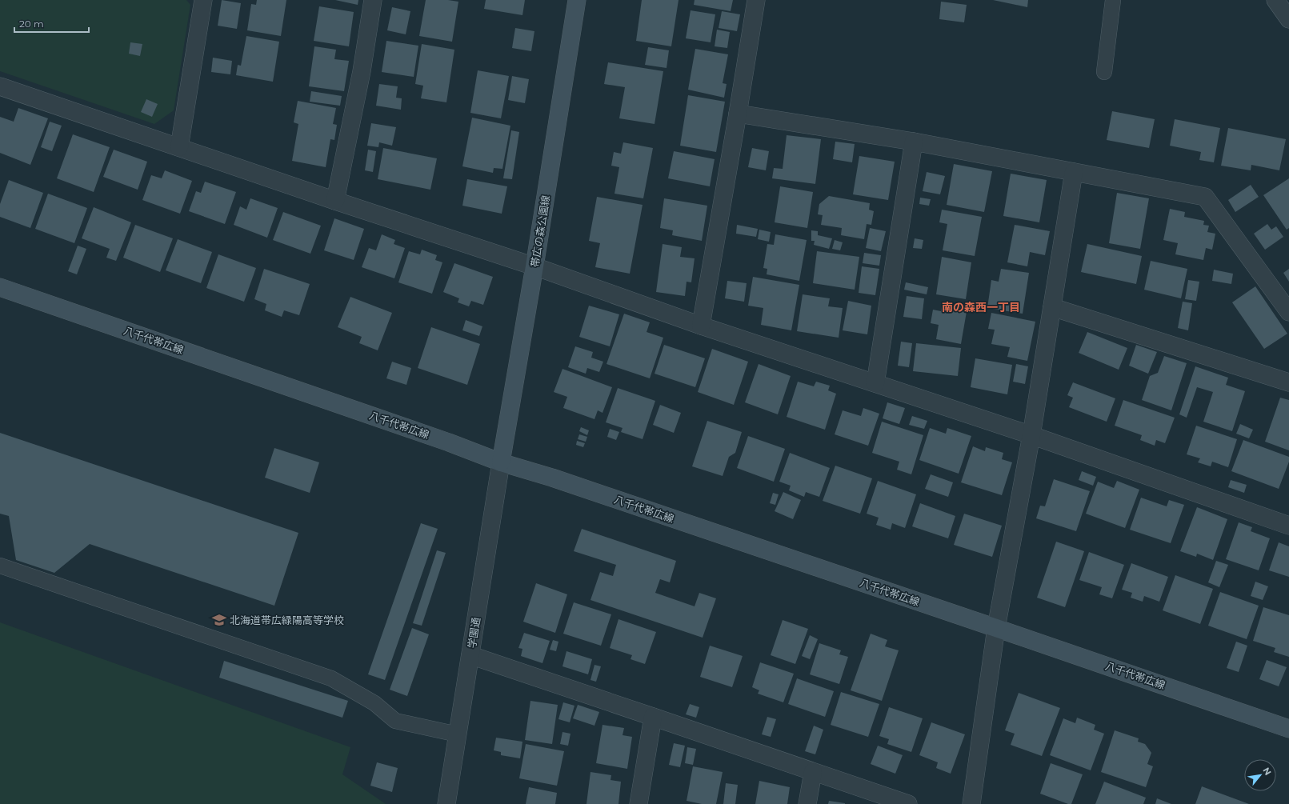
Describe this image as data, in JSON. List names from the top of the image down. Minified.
{"streets":{"main road":["帯広の森公園線","八千代帯広線"],"street":["学園通"]},"crossings":[["帯広の森公園線","八千代帯広線"],["帯広の森公園線","学園通"],["八千代帯広線","学園通"]],"districts":["南の森西一丁目"],"places":{"school or university":["北海道帯広緑陽高等学校"]},"scale_bar":"20 m","north":"top right"}
